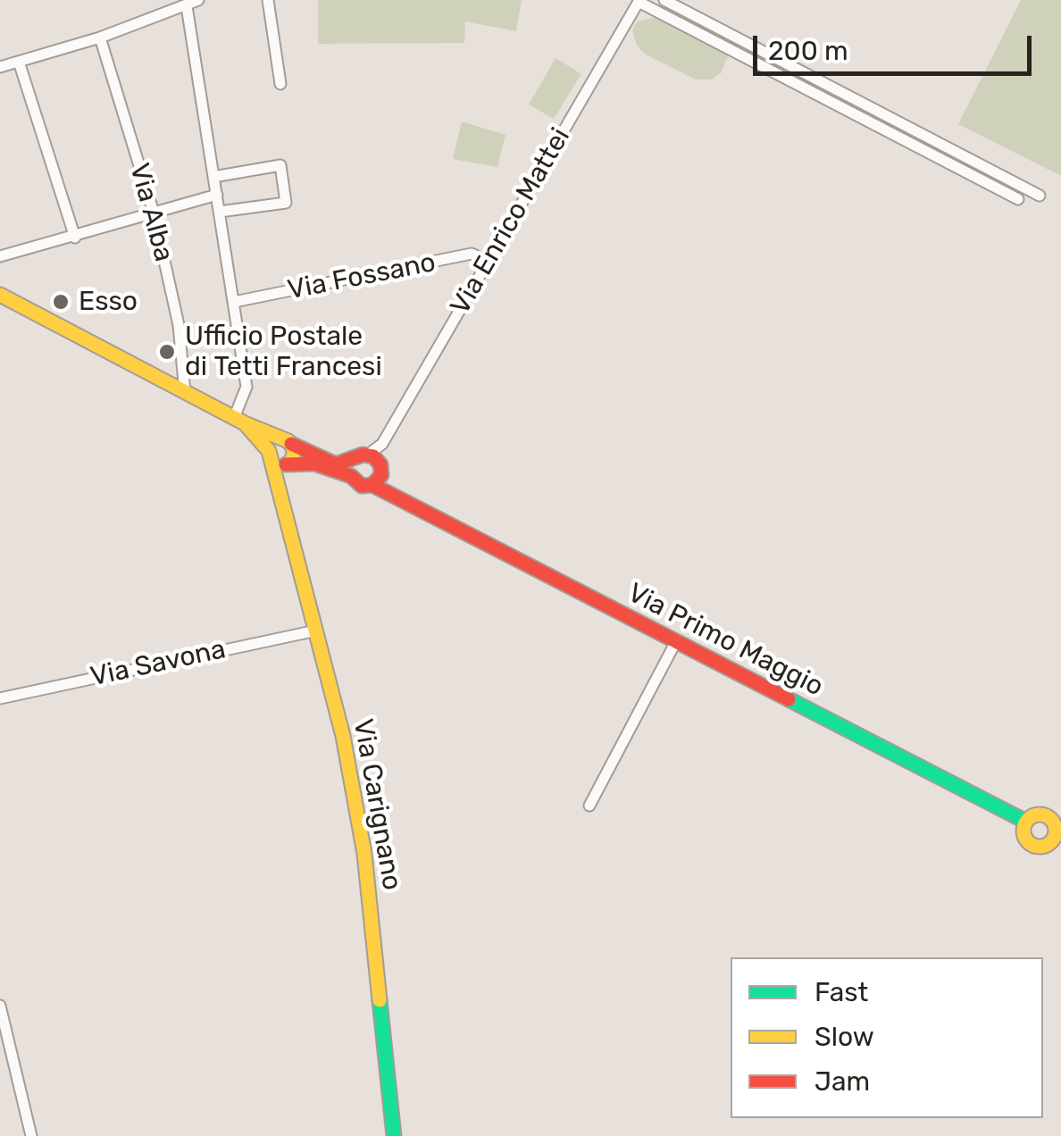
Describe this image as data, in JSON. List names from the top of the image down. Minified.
{"streets":{"main road":["Via Primo Maggio","Via Carignano"],"street":["Via Alba","Via Enrico Mattei","Via Fossano","Via Savona"]},"crossings":[["Via Enrico Mattei","Via Fossano"],["Via Enrico Mattei","Via Primo Maggio"],["Via Savona","Via Carignano"]],"places":["Esso","Ufficio Postale di Tetti Francesi"],"legend":["Fast","Slow","Jam"],"scale_bar":"200 m"}
